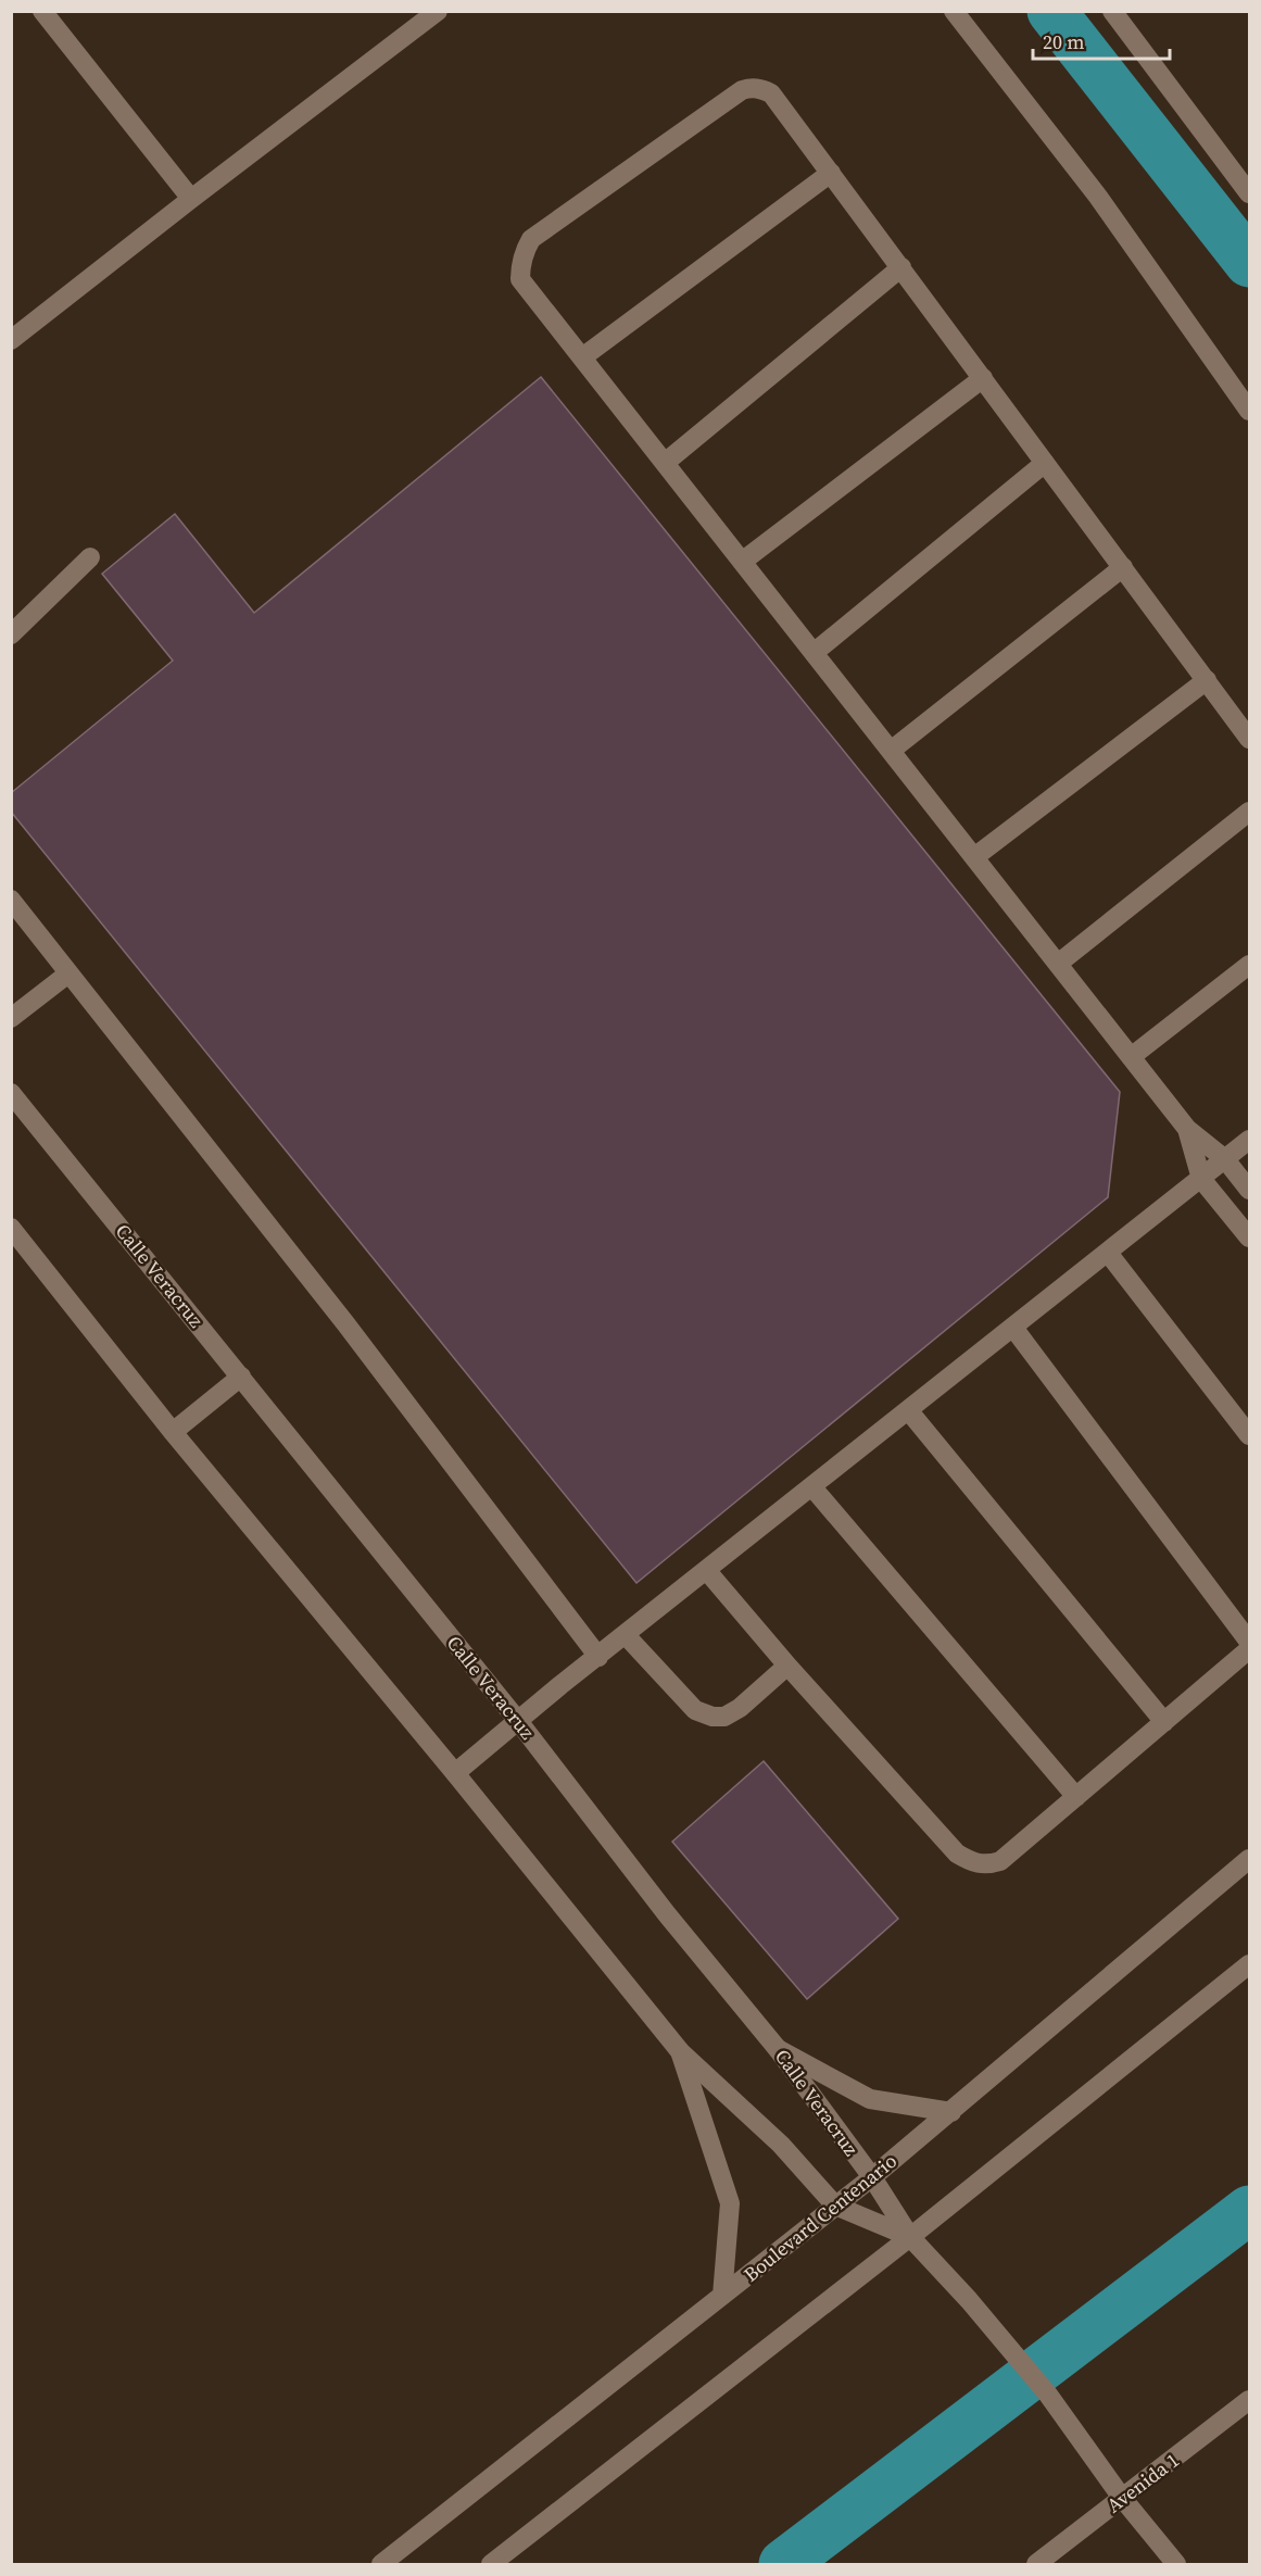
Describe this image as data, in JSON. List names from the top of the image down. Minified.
{"streets":{"street":["Calle Veracruz","Boulevard Centenario","Avenida 1"]},"crossings":[["Calle Veracruz","Boulevard Centenario"]],"scale_bar":"20 m"}
